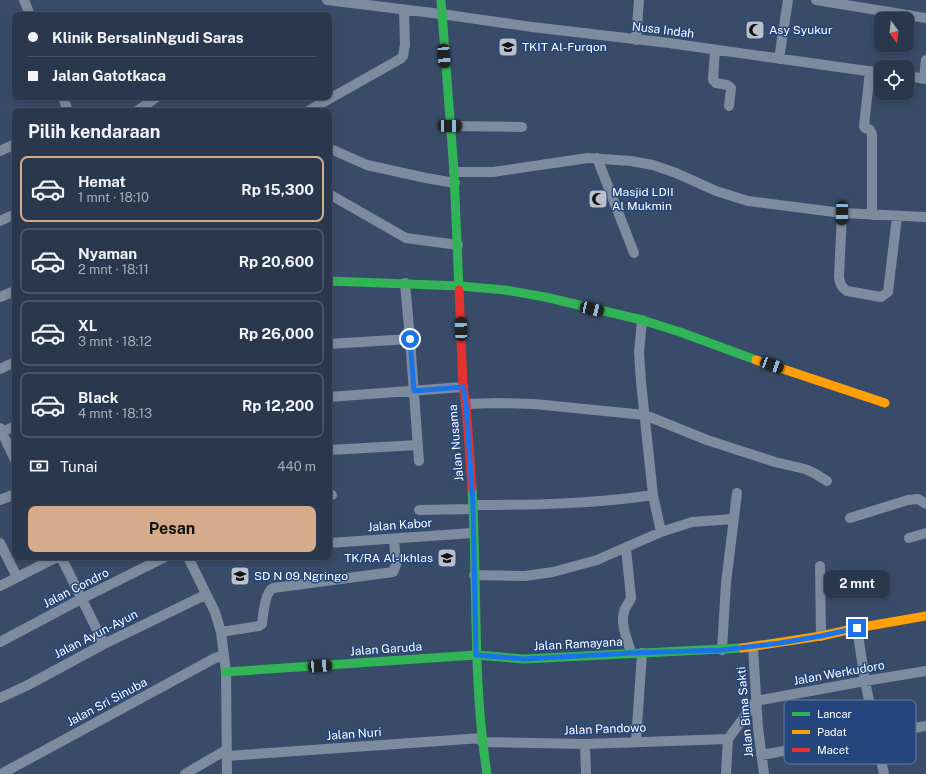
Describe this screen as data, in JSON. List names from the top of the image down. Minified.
{"streets":{"street":["Nusa Indah","Jalan Nusama","Jalan Kabor","Jalan Condro","Jalan Ayun-Ayun","Jalan Ramayana","Jalan Garuda","Jalan Werkudoro","Jalan Sri Sinuba","Jalan Bima Sakti","Jalan Pandowo","Jalan Nuri"]},"crossings":[["Nusa Indah","Jalan Nusama"],["Jalan Nusama","Jalan Kabor"],["Jalan Nusama","Jalan Ramayana"],["Jalan Nusama","Jalan Garuda"],["Jalan Nusama","Jalan Pandowo"],["Jalan Nusama","Jalan Nuri"],["Jalan Ramayana","Jalan Garuda"],["Jalan Ramayana","Jalan Bima Sakti"],["Jalan Werkudoro","Jalan Bima Sakti"],["Jalan Pandowo","Jalan Nuri"]],"places":{"mosque":["Asy Syukur","Masjid LDII Al Mukmin"],"school or university":["TKIT Al-Furqon","TK/RA Al-Ikhlas","SD N 09 Ngringo"]},"legend":["Lancar","Padat","Macet"],"north":"bottom","page":{"banner":["Klinik BersalinNgudi Saras","Jalan Gatotkaca"],"heading":"Pilih kendaraan","list":[{"name":"Hemat","note":"1 mnt · 18:10","value":"Rp 15,300"},{"name":"Nyaman","note":"2 mnt · 18:11","value":"Rp 20,600"},{"name":"XL","note":"3 mnt · 18:12","value":"Rp 26,000"},{"name":"Black","note":"4 mnt · 18:13","value":"Rp 12,200"}],"pay":["Tunai","440 m"],"buttons":"Pesan","bubble":"2 mnt"}}
